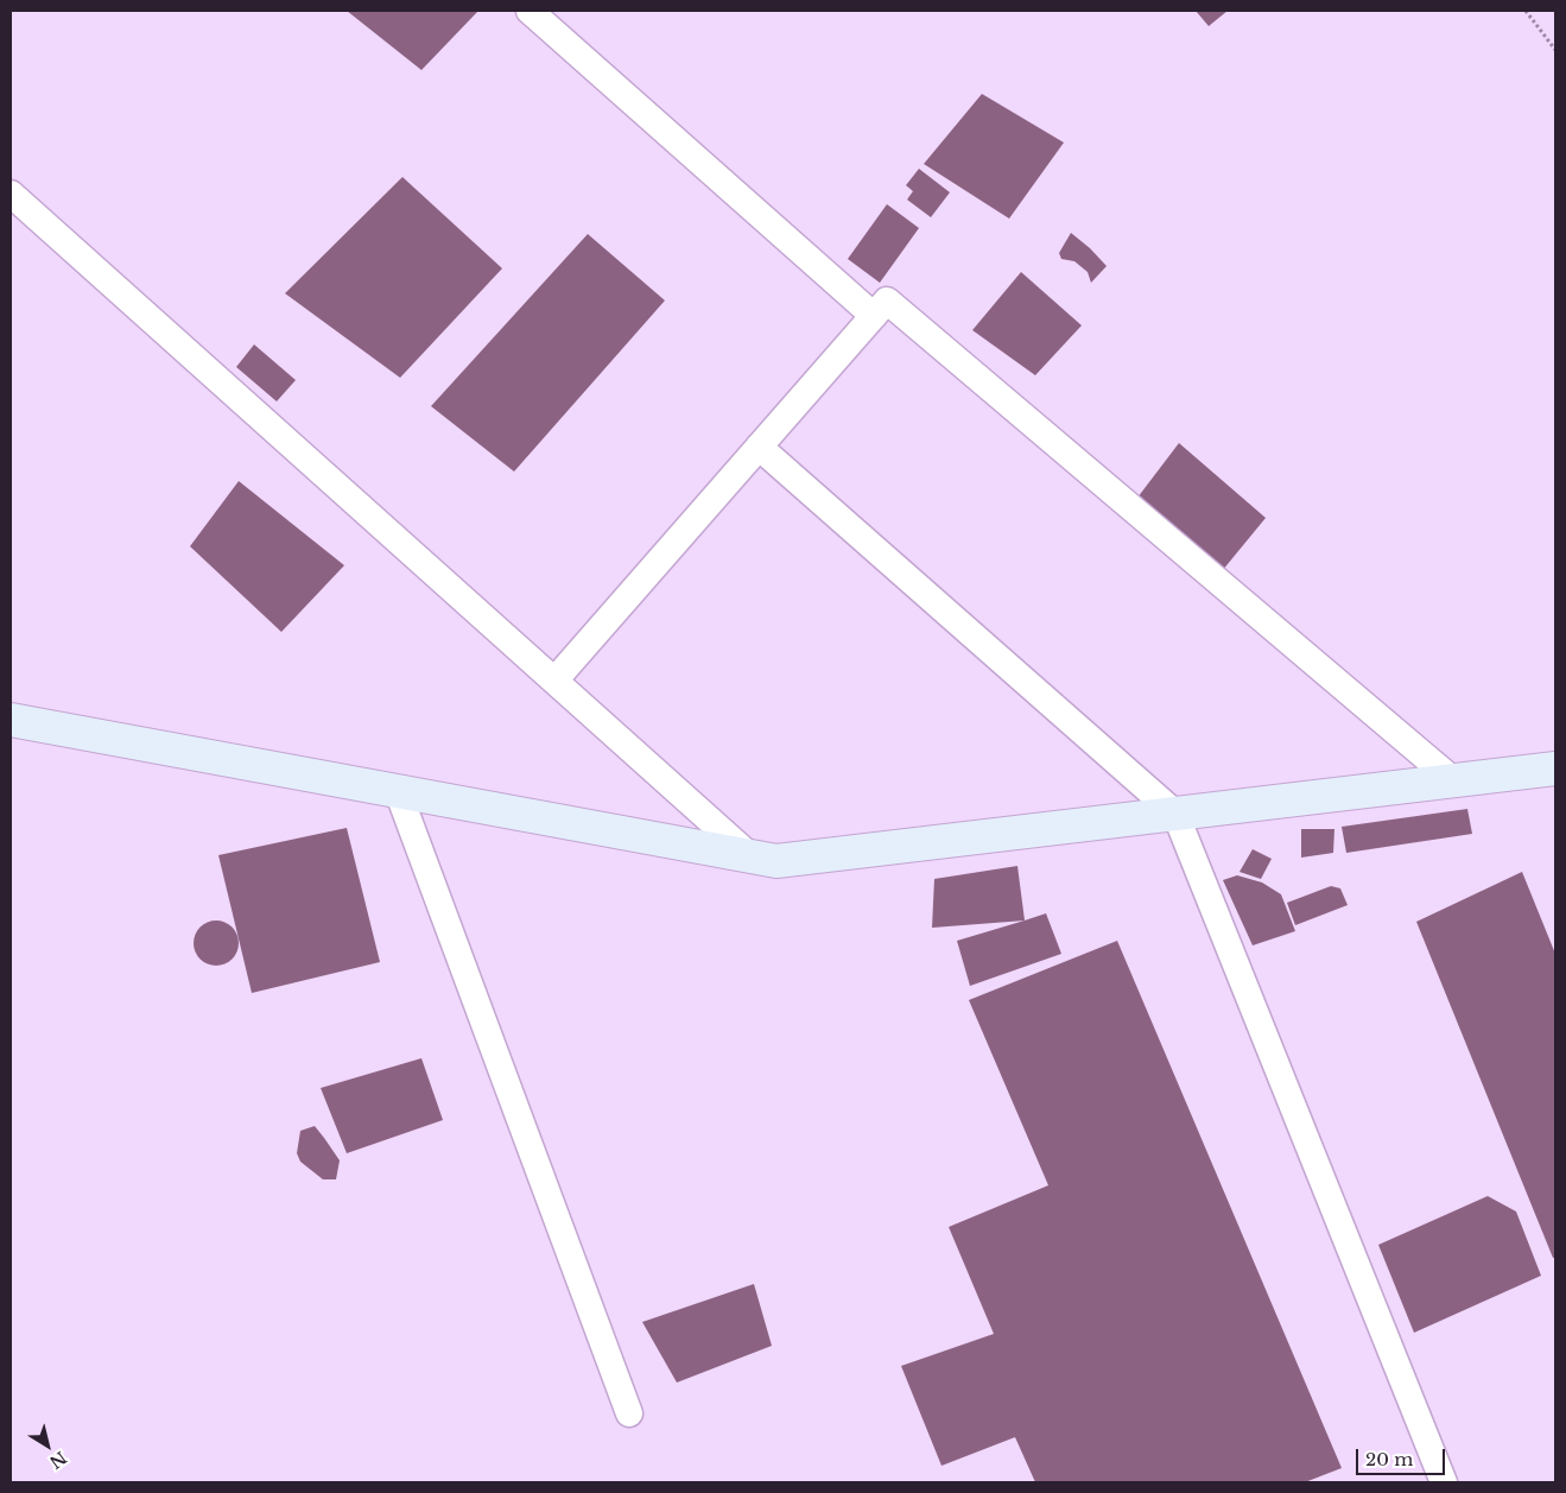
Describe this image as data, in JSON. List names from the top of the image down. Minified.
{"scale_bar":"20 m","north":"bottom right"}
